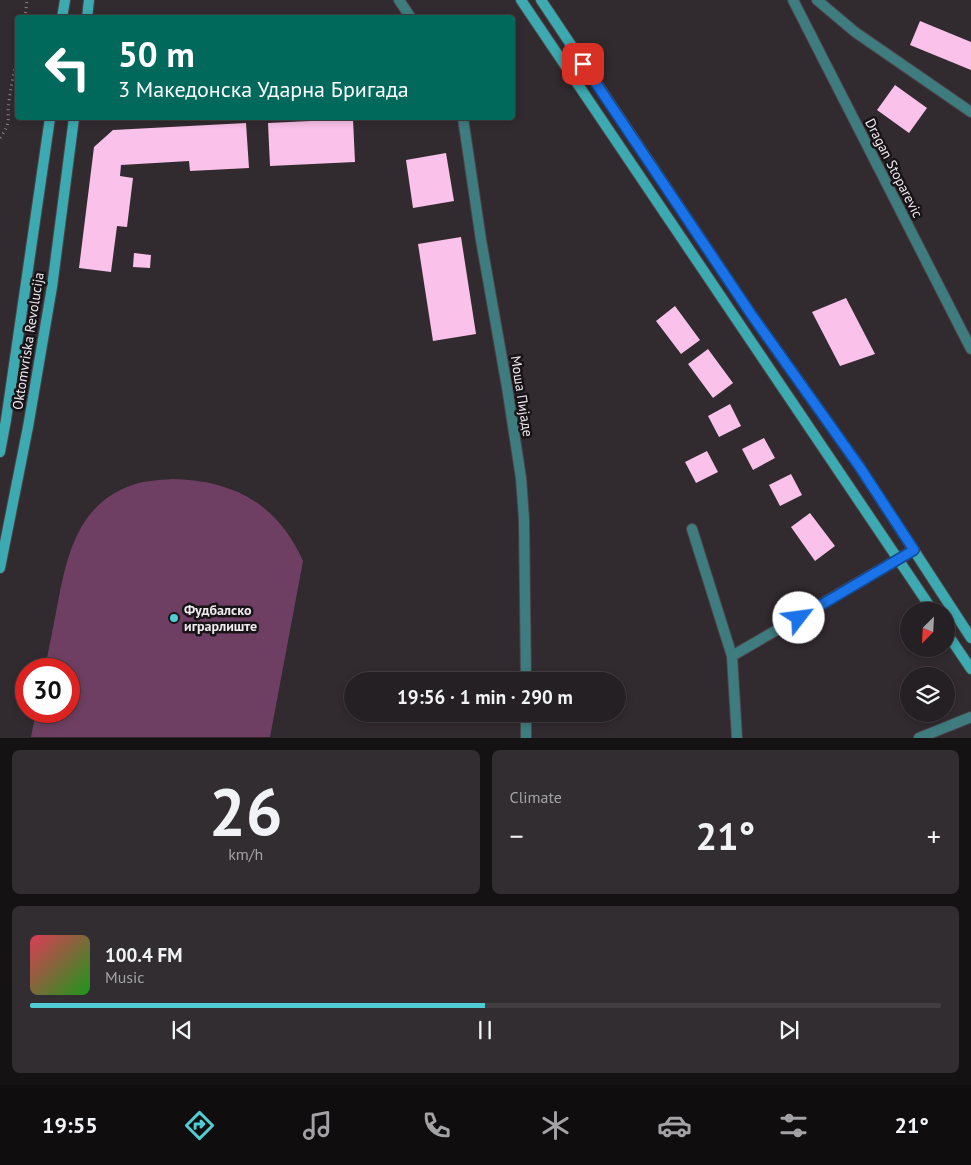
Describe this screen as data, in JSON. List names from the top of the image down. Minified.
{"streets":{"street":["Dragan Stoparevic","Oktomvriska Revolucija","Моша Пијаде"]},"places":["Фудбалскo играрлиште"],"north":"bottom left","page":{"turn":["50 m","3 Македонска Ударна Бригада"],"limit":"30","trip":"19:56 · 1 min · 290 m","tile":[["26","km/h"],"Climate"],"heat":["−","21°","+"],"song":["100.4 FM","Music"],"tabs":["19:55","21°"]}}
